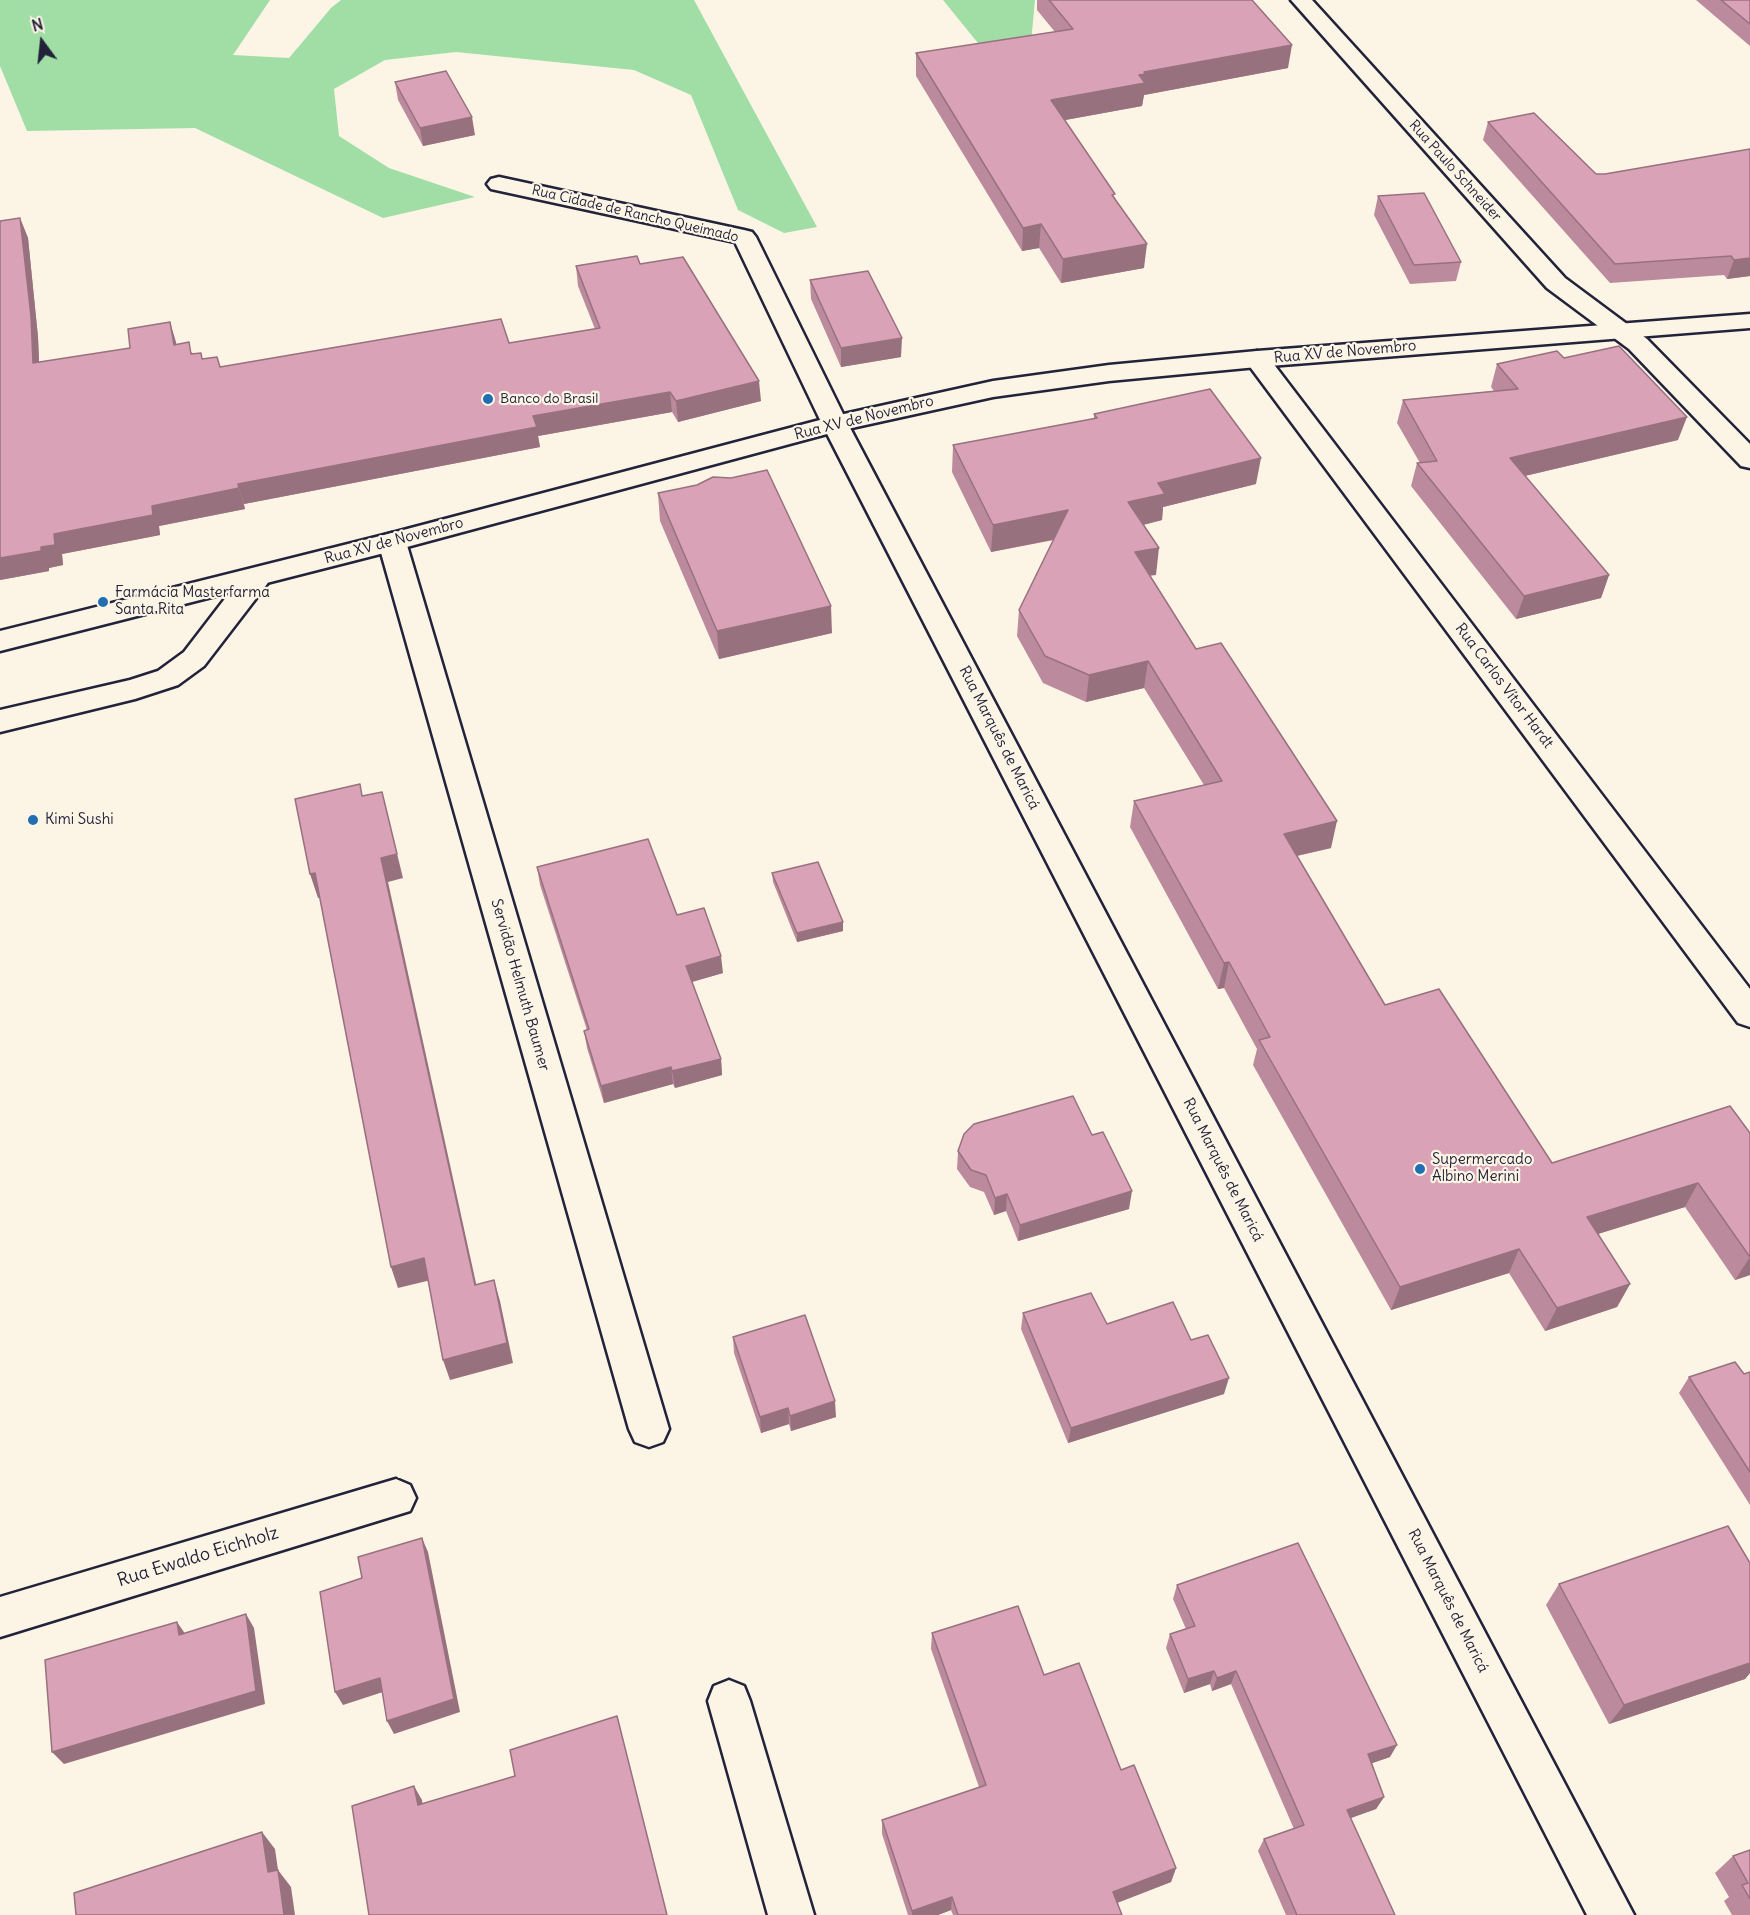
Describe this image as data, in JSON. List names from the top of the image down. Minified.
{"streets":{"street":["Rua Paulo Schneider","Rua Cidade de Rancho Queimado","Rua XV de Novembro","Rua Carlos Vítor Hardt","Rua Marquês de Maricá","Servidão Helmuth Baumer","Rua Ewaldo Eichholz"]},"crossings":[["Rua Paulo Schneider","Rua XV de Novembro"],["Rua Cidade de Rancho Queimado","Rua XV de Novembro"],["Rua Cidade de Rancho Queimado","Rua Marquês de Maricá"],["Rua XV de Novembro","Rua Carlos Vítor Hardt"],["Rua XV de Novembro","Rua Marquês de Maricá"],["Rua XV de Novembro","Servidão Helmuth Baumer"]],"places":["Banco do Brasil","Farmácia Masterfarma Santa Rita","Kimi Sushi","Supermercado Albino Merini"],"north":"top"}
